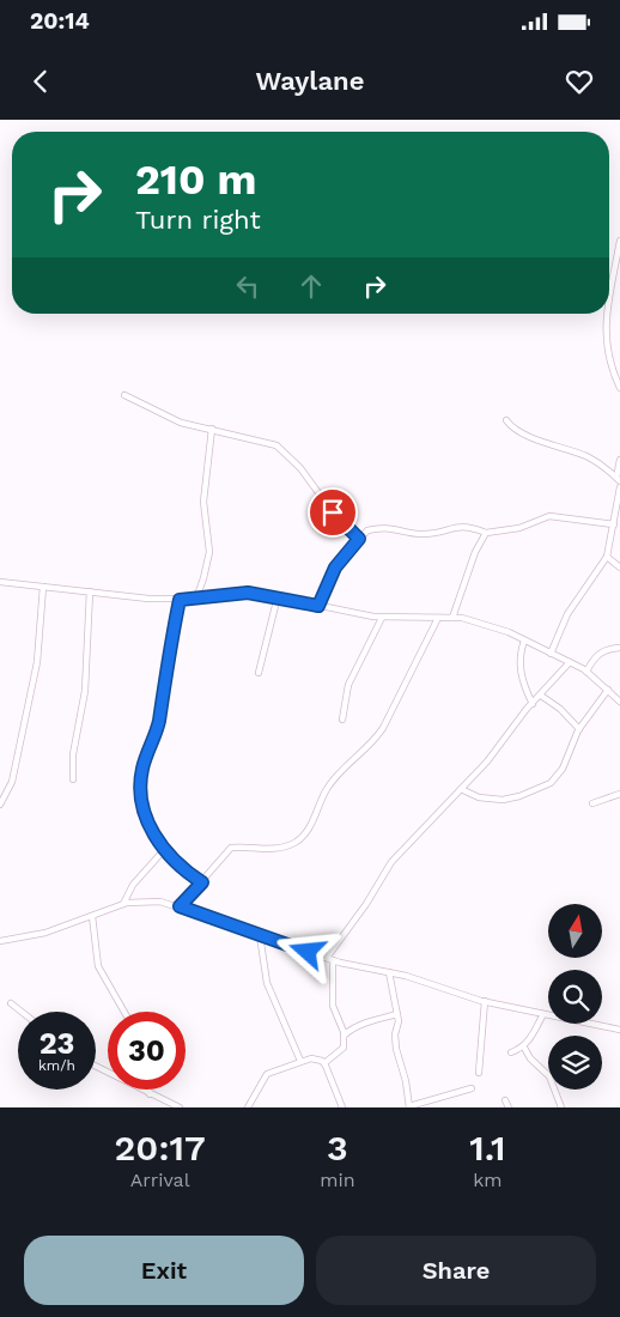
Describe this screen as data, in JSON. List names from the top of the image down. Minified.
{"north":"top","page":{"status":"20:14","header":"Waylane","turn":["210 m","Turn right"],"speed":"23 km/h","limit":"30","eta":["20:17","Arrival","3","min","1.1","km"],"buttons":["Exit","Share"]}}
